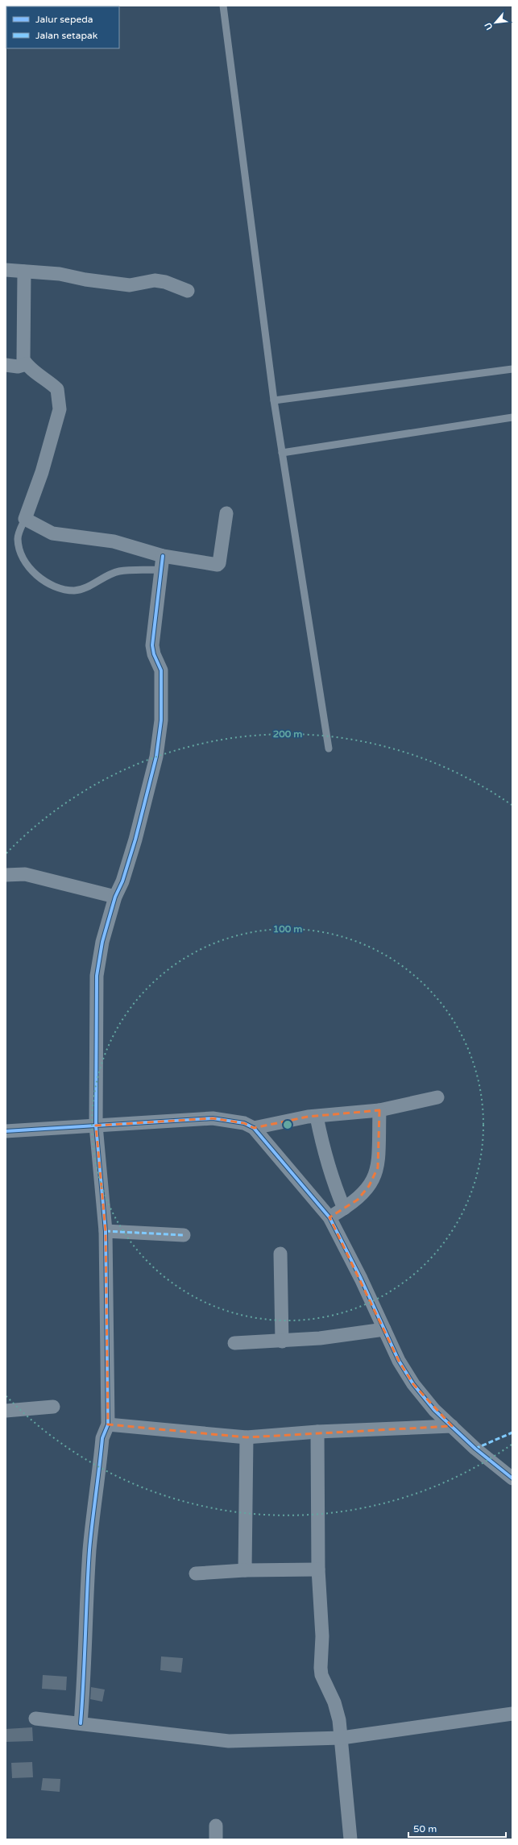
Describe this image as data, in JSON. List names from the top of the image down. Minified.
{"legend":["Jalur sepeda","Jalan setapak"],"scale_bar":"50 m","north":"bottom left","rings":["200 m","100 m"]}
